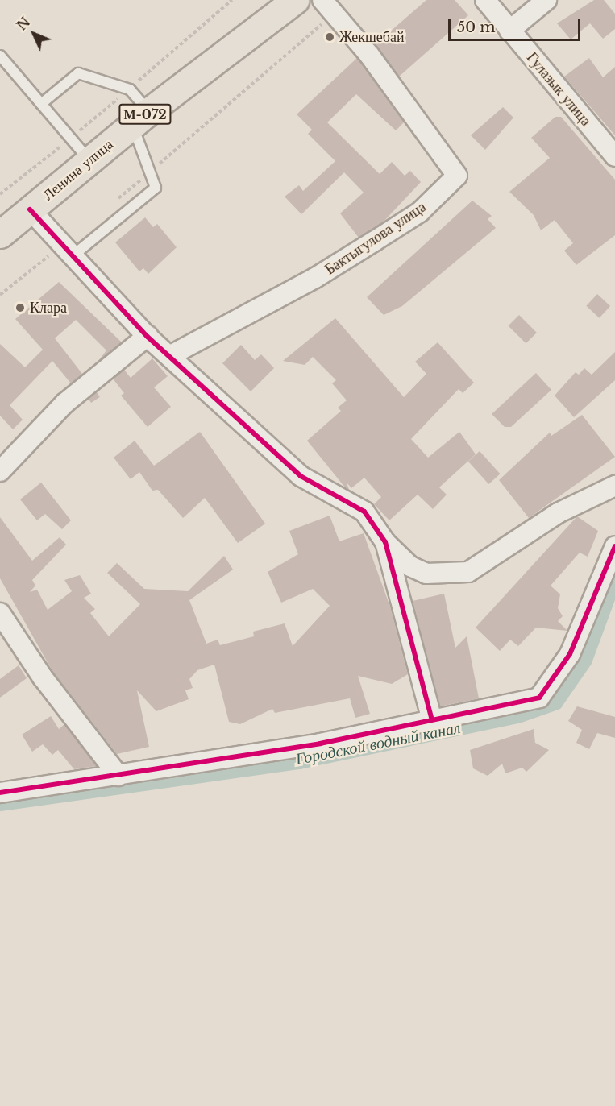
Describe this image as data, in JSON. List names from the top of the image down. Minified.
{"streets":{"main road":["М-072","Ленина улица"],"street":["Гулазык улица","Бактыгулова улица"]},"water":["Городской водный канал"],"places":["Жекшебай","Клара"],"scale_bar":"50 m","north":"top left"}
